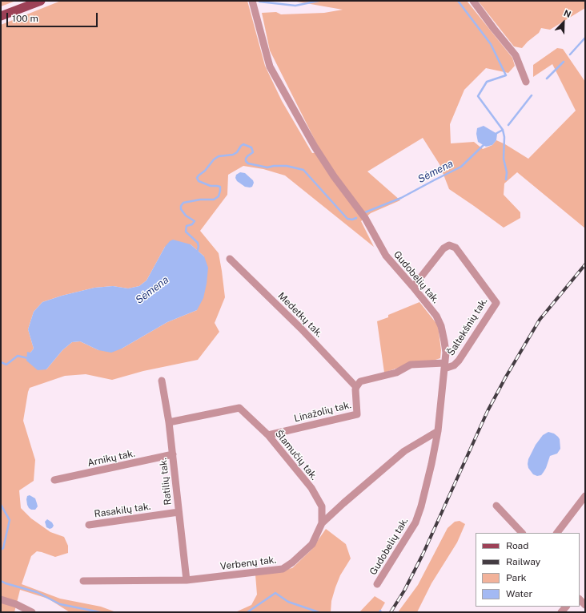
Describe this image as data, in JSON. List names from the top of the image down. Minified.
{"streets":{"street":["Gudobelių tak.","Medetkų tak.","Šaltekšnių tak.","Linažolių tak.","Šlamučių tak.","Arnikų tak.","Ratilių tak.","Rasakilų tak.","Verbenų tak."]},"crossings":[["Gudobelių tak.","Šaltekšnių tak."],["Gudobelių tak.","Linažolių tak."],["Gudobelių tak.","Verbenų tak."],["Medetkų tak.","Linažolių tak."],["Šaltekšnių tak.","Linažolių tak."],["Linažolių tak.","Šlamučių tak."],["Šlamučių tak.","Ratilių tak."],["Šlamučių tak.","Verbenų tak."],["Arnikų tak.","Ratilių tak."],["Ratilių tak.","Rasakilų tak."],["Ratilių tak.","Verbenų tak."]],"water":["Sėmena"],"legend":["Road","Railway","Park","Water"],"scale_bar":"100 m","north":"top right"}
